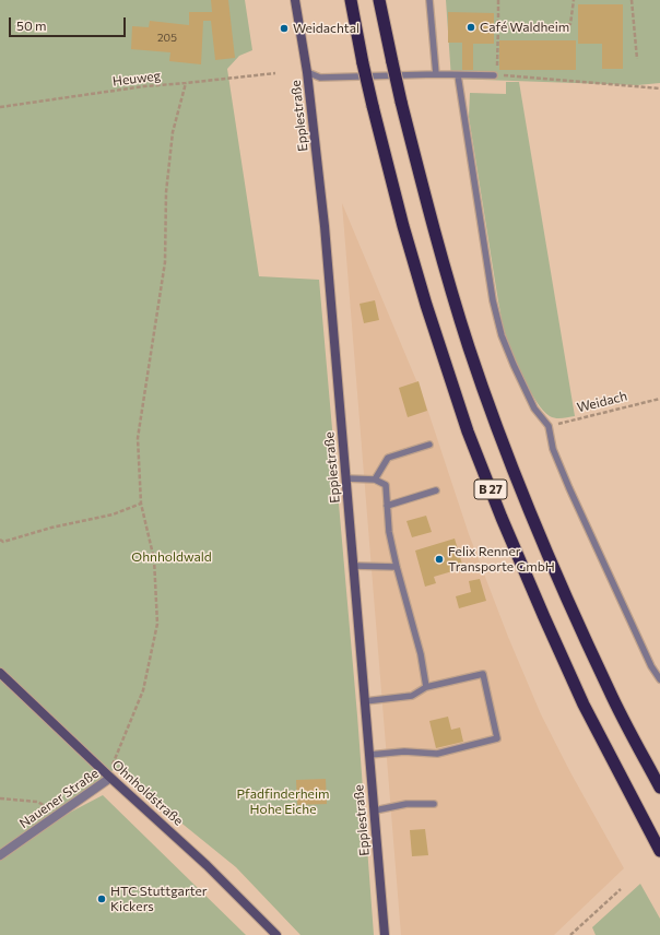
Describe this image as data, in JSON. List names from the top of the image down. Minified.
{"streets":{"highway":["B 27"],"main road":["Epplestraße","Ohnholdstraße"],"street":["Nauener Straße"],"path":["Heuweg","Weidach"]},"crossings":[["Ohnholdstraße","Nauener Straße"]],"parks":["Ohnholdwald","Pfadfinderheim Hohe Eiche"],"places":["Café Waldheim","Weidachtal","Felix Renner Transporte GmbH","HTC Stuttgarter Kickers"],"house_numbers":["205"],"scale_bar":"50 m"}
